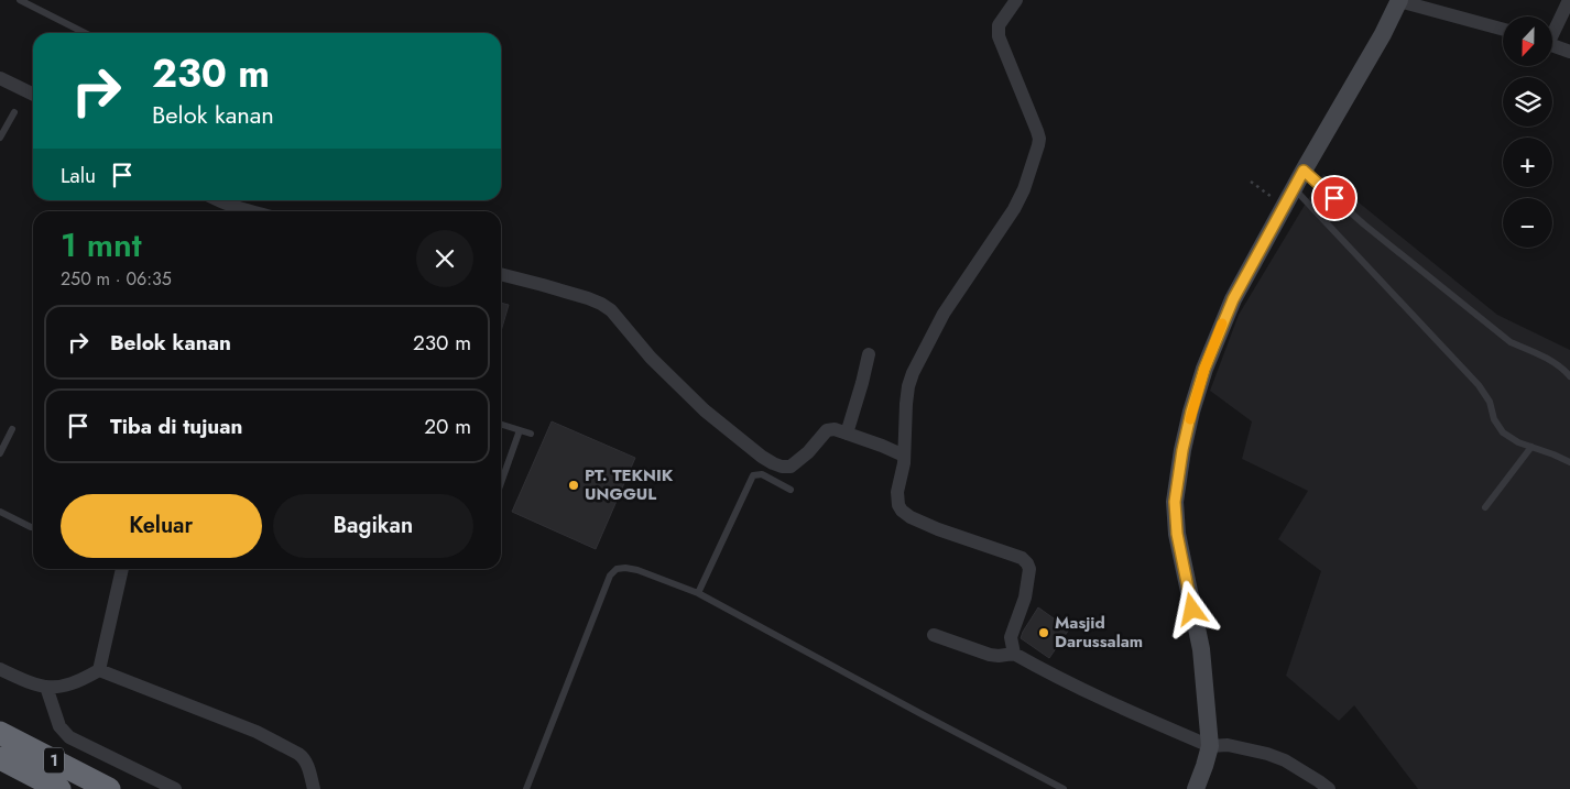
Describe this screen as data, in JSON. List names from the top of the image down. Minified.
{"streets":{"highway":["1"]},"places":["PT. TEKNIK UNGGUL","Masjid Darussalam"],"north":"bottom","page":{"map_buttons":["+","−"],"turn":["230 m","Belok kanan"],"then":"Lalu","heading":["1 mnt","250 m · 06:35"],"list":[{"name":"Belok kanan","value":"230 m"},{"name":"Tiba di tujuan","value":"20 m"}],"buttons":["Keluar","Bagikan"]}}
